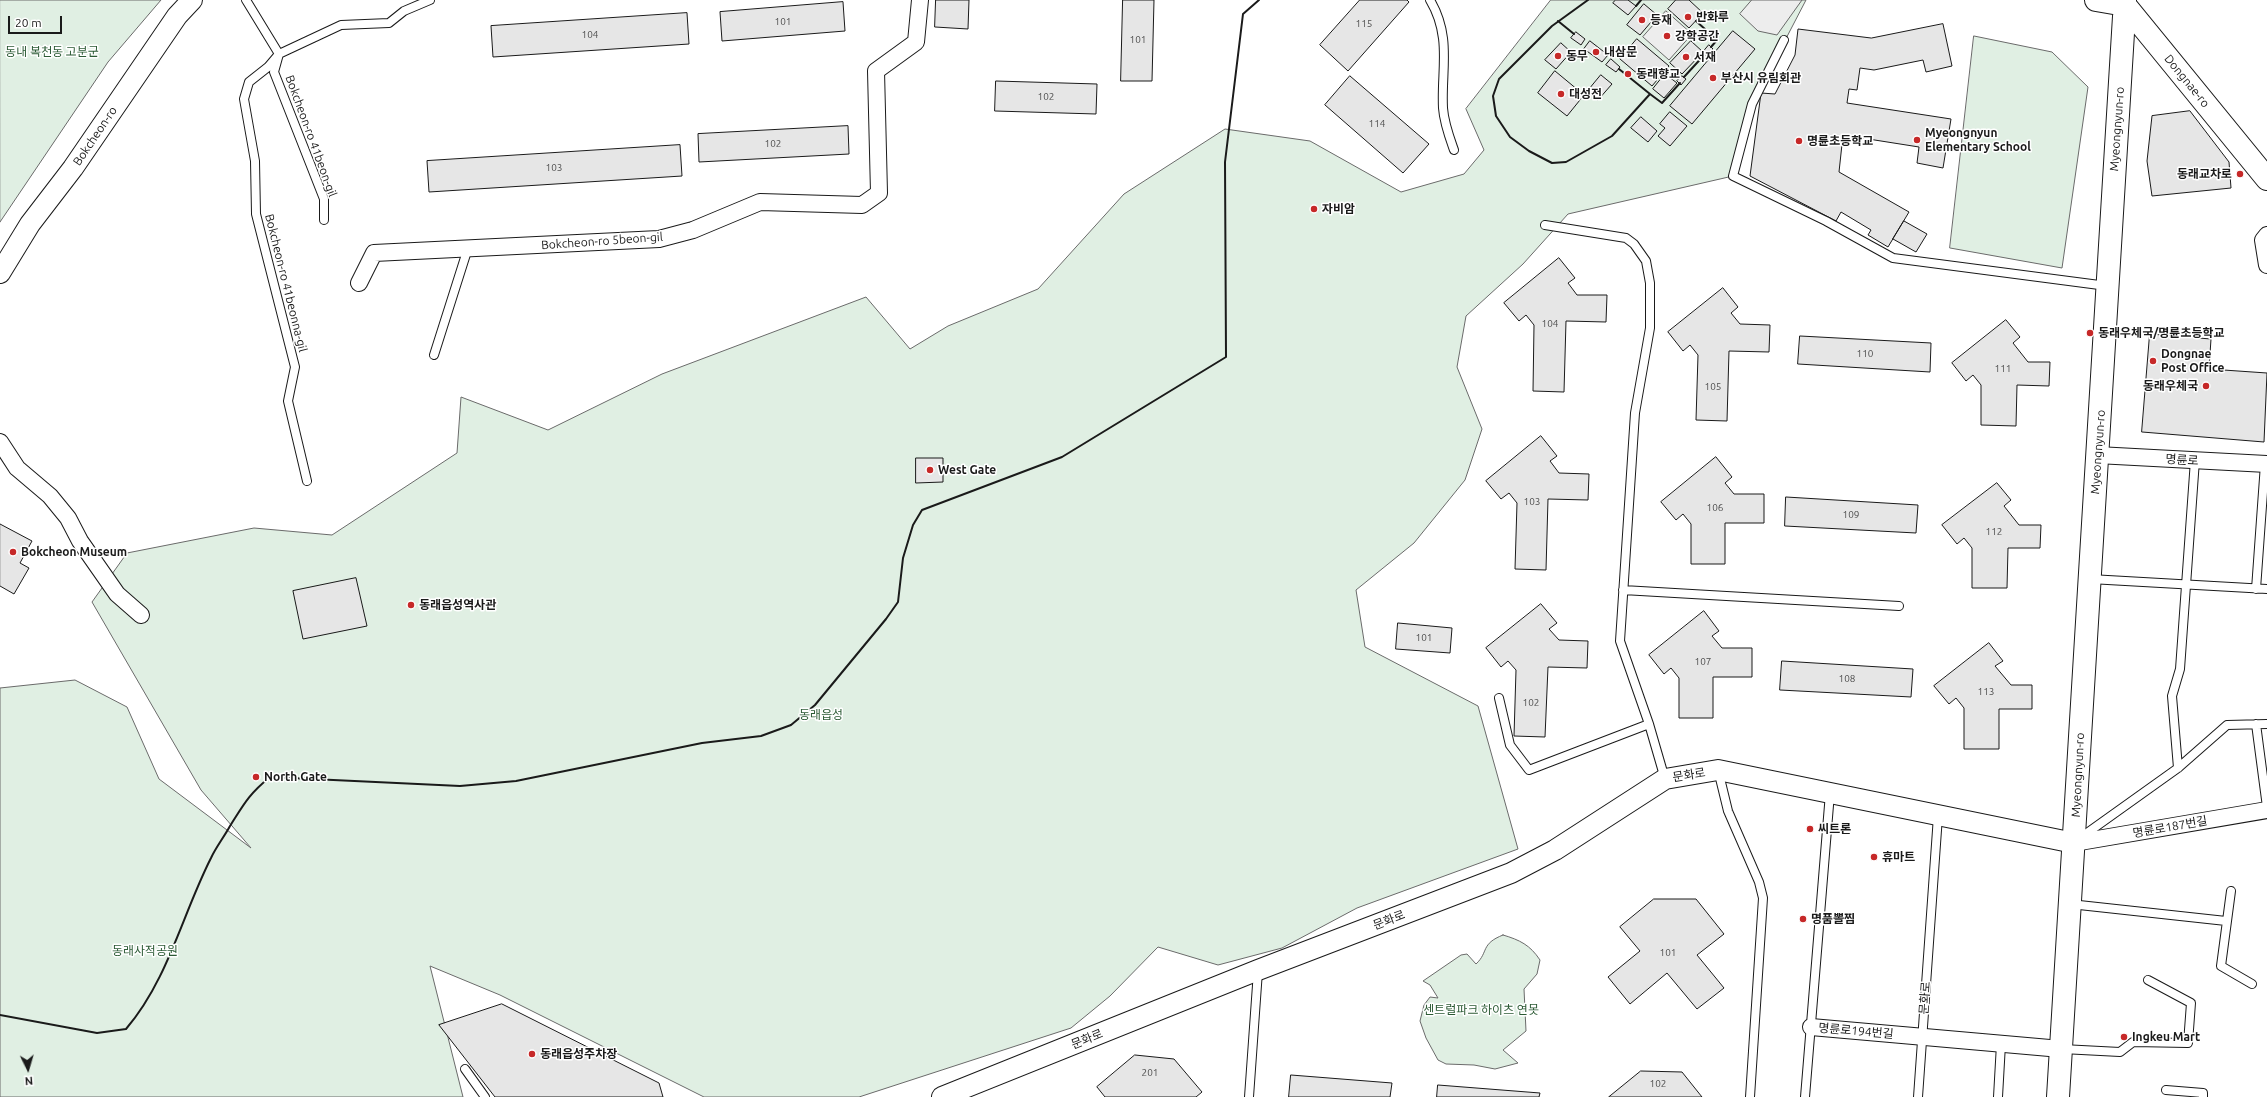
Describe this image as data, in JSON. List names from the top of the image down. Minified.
{"streets":{"main road":["Dongnae-ro","Myeongnyun-ro"],"street":["Bokcheon-ro","Bokcheon-ro 5beon-gil","명륜로","문화로","명륜로187번길","명륜로194번길"],"lane":["Bokcheon-ro 41beon-gil","Bokcheon-ro 41beonna-gil"]},"crossings":[["Dongnae-ro","Myeongnyun-ro"],["Myeongnyun-ro","명륜로"],["Myeongnyun-ro","문화로"],["Myeongnyun-ro","명륜로187번길"],["Myeongnyun-ro","명륜로194번길"],["Bokcheon-ro 41beon-gil","Bokcheon-ro 41beonna-gil"],["문화로","명륜로187번길"],["문화로","명륜로194번길"]],"parks":["동내 복천동 고분군","동래읍성","동래사적공원","센트럴파크 하이츠 연못"],"places":["반화루","등재","강학공간","내삼문","동무","서재","동래향교","부산시 유림회관","대성전","Myeongnyun Elementary School","명륜초등학교","동래교차로","자비암","동래우체국/명륜초등학교","Dongnae Post Office","동래우체국","West Gate","Bokcheon Museum","동래읍성역사관","North Gate","씨트론","휴마트","명품뽈찜","Ingkeu Mart","동래읍성주차장"],"house_numbers":["101","115","104","101","102","114","102","103","104","110","111","105","103","106","109","112","101","107","108","113","102","101","201","102"],"scale_bar":"20 m","north":"bottom"}
